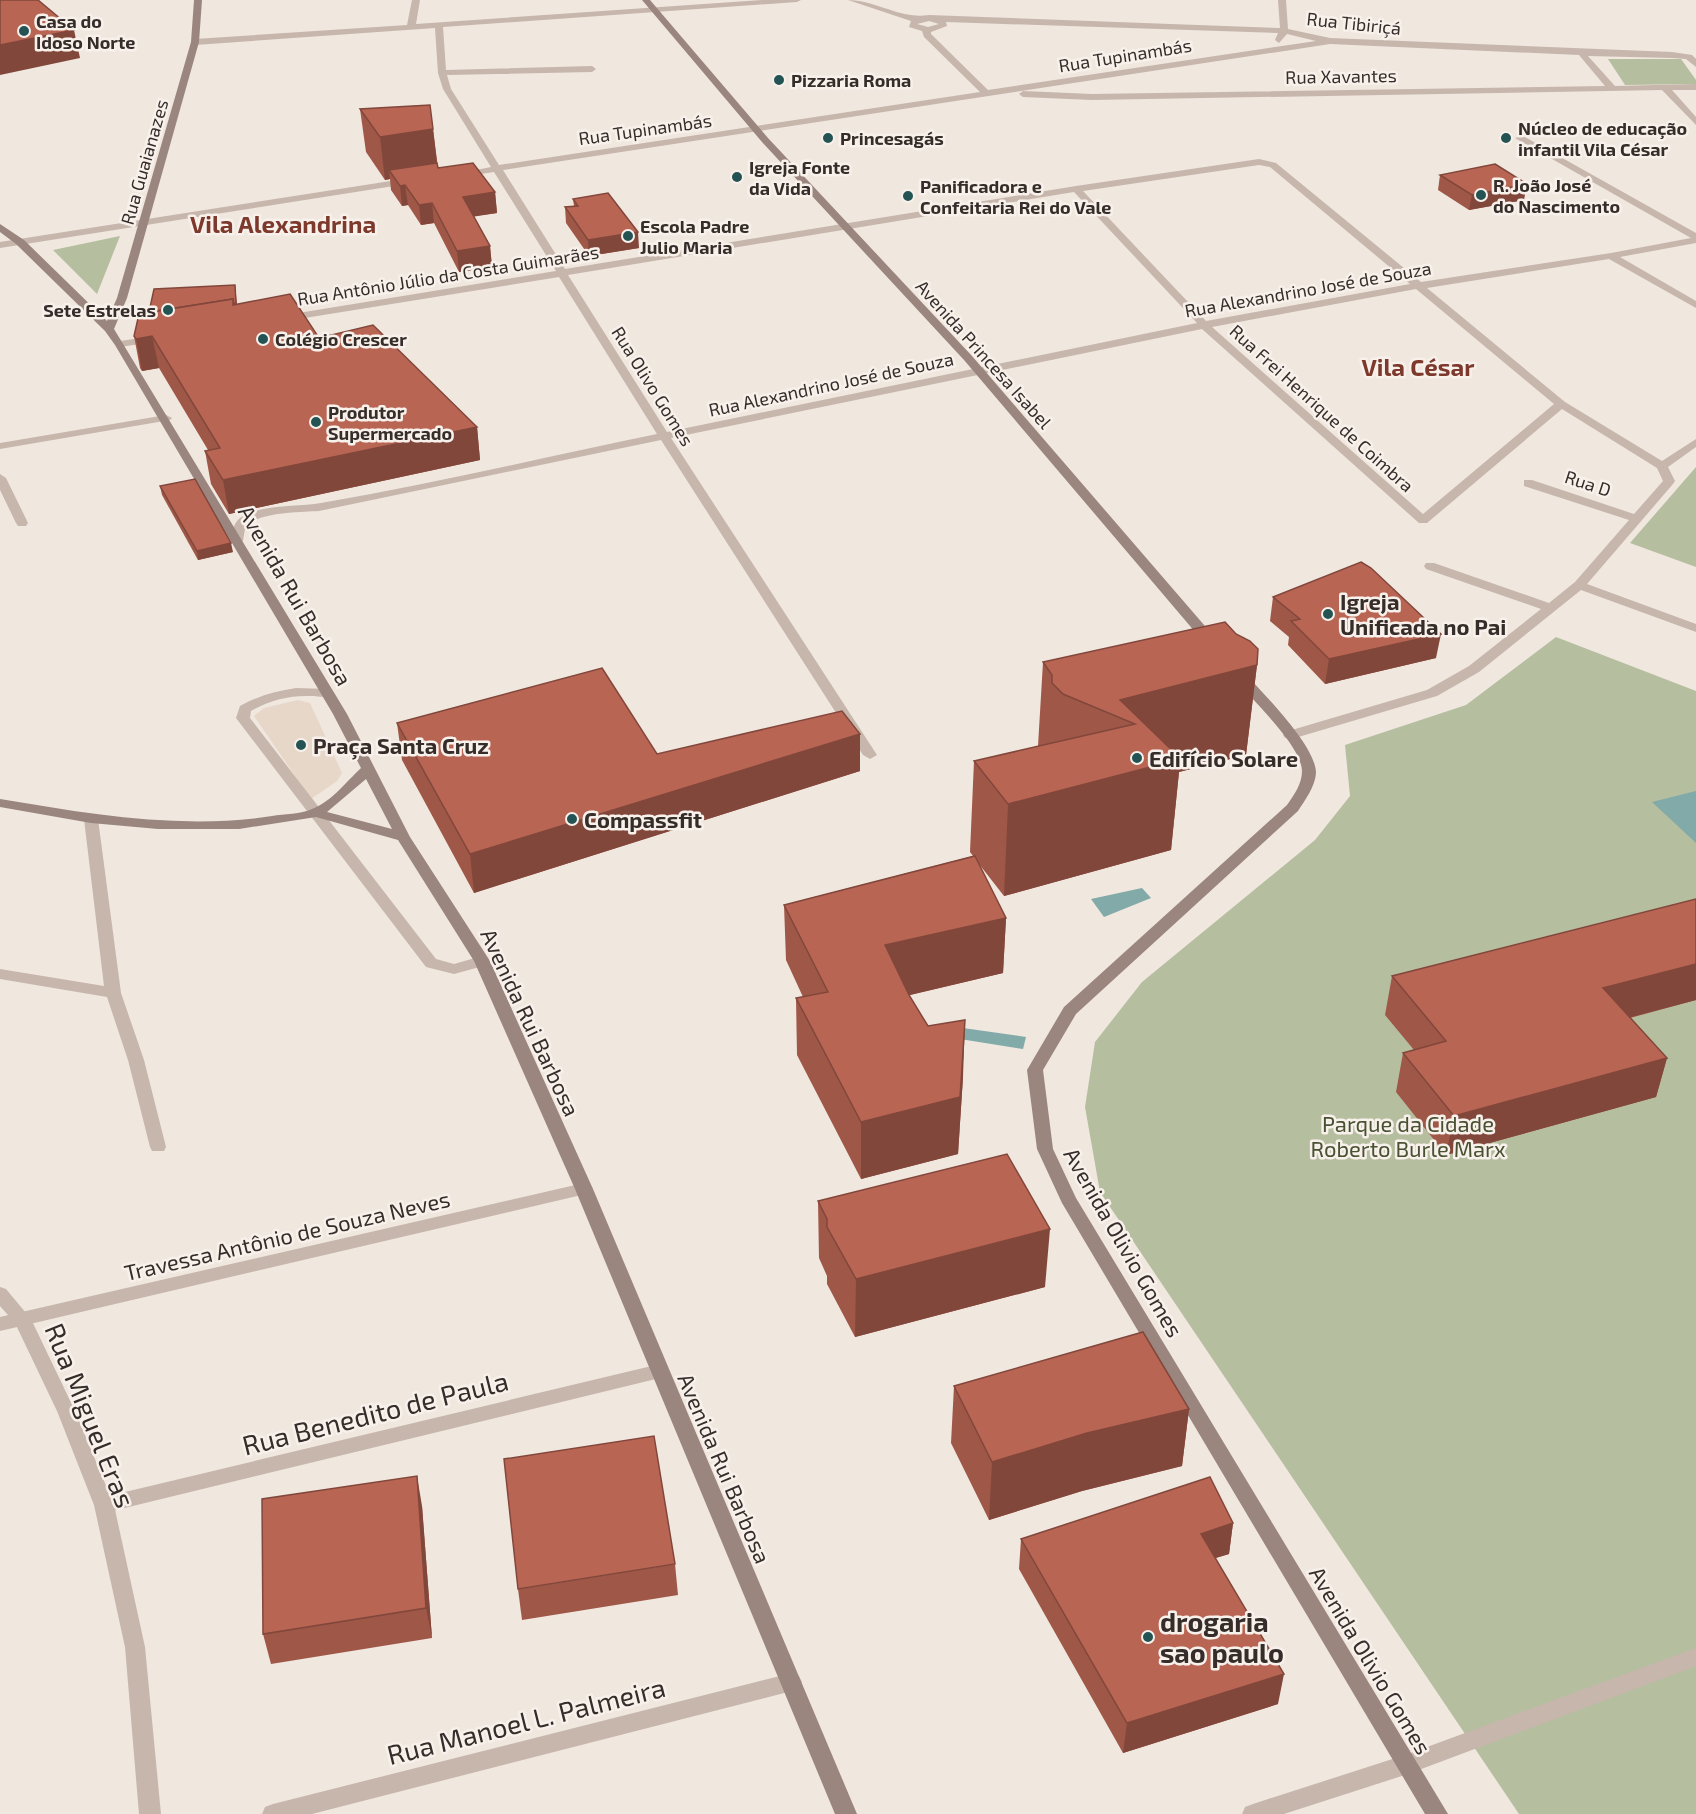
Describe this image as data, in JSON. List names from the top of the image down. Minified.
{"streets":{"main road":["Rua Guaianazes","Avenida Princesa Isabel","Avenida Rui Barbosa","Avenida Olivio Gomes"],"street":["Rua Tibiriçá","Rua Tupinambás","Rua Xavantes","Rua Antônio Júlio da Costa Guimarães","Rua Alexandrino José de Souza","Rua Olivo Gomes","Rua Frei Henrique de Coimbra","Rua D","Travessa Antônio de Souza Neves","Rua Benedito de Paula","Rua Miguel Eras","Rua Manoel L. Palmeira"]},"crossings":[["Rua Tibiriçá","Rua Tupinambás"],["Rua Tupinambás","Rua Xavantes"],["Rua Tupinambás","Avenida Princesa Isabel"],["Rua Tupinambás","Rua Olivo Gomes"],["Rua Guaianazes","Avenida Rui Barbosa"],["Rua Antônio Júlio da Costa Guimarães","Rua Alexandrino José de Souza"],["Rua Antônio Júlio da Costa Guimarães","Avenida Princesa Isabel"],["Rua Antônio Júlio da Costa Guimarães","Rua Olivo Gomes"],["Rua Antônio Júlio da Costa Guimarães","Rua Frei Henrique de Coimbra"],["Rua Alexandrino José de Souza","Avenida Princesa Isabel"],["Rua Alexandrino José de Souza","Rua Olivo Gomes"],["Rua Alexandrino José de Souza","Rua Frei Henrique de Coimbra"],["Rua Alexandrino José de Souza","Avenida Rui Barbosa"],["Avenida Rui Barbosa","Travessa Antônio de Souza Neves"],["Avenida Rui Barbosa","Rua Benedito de Paula"],["Avenida Rui Barbosa","Rua Manoel L. Palmeira"],["Travessa Antônio de Souza Neves","Rua Miguel Eras"],["Rua Benedito de Paula","Rua Miguel Eras"]],"districts":["Vila Alexandrina","Vila César"],"parks":["Parque da Cidade Roberto Burle Marx"],"places":["Casa do Idoso Norte","Pizzaria Roma","Princesagás","Núcleo de educação infantil Vila César","Igreja Fonte da Vida","R. João José do Nascimento","Panificadora e Confeitaria Rei do Vale","Escola Padre Julio Maria","Sete Estrelas","Colégio Crescer","Produtor Supermercado","Igreja Unificada no Pai","Praça Santa Cruz","Edifício Solare","Compassfit","drogaria sao paulo"]}
